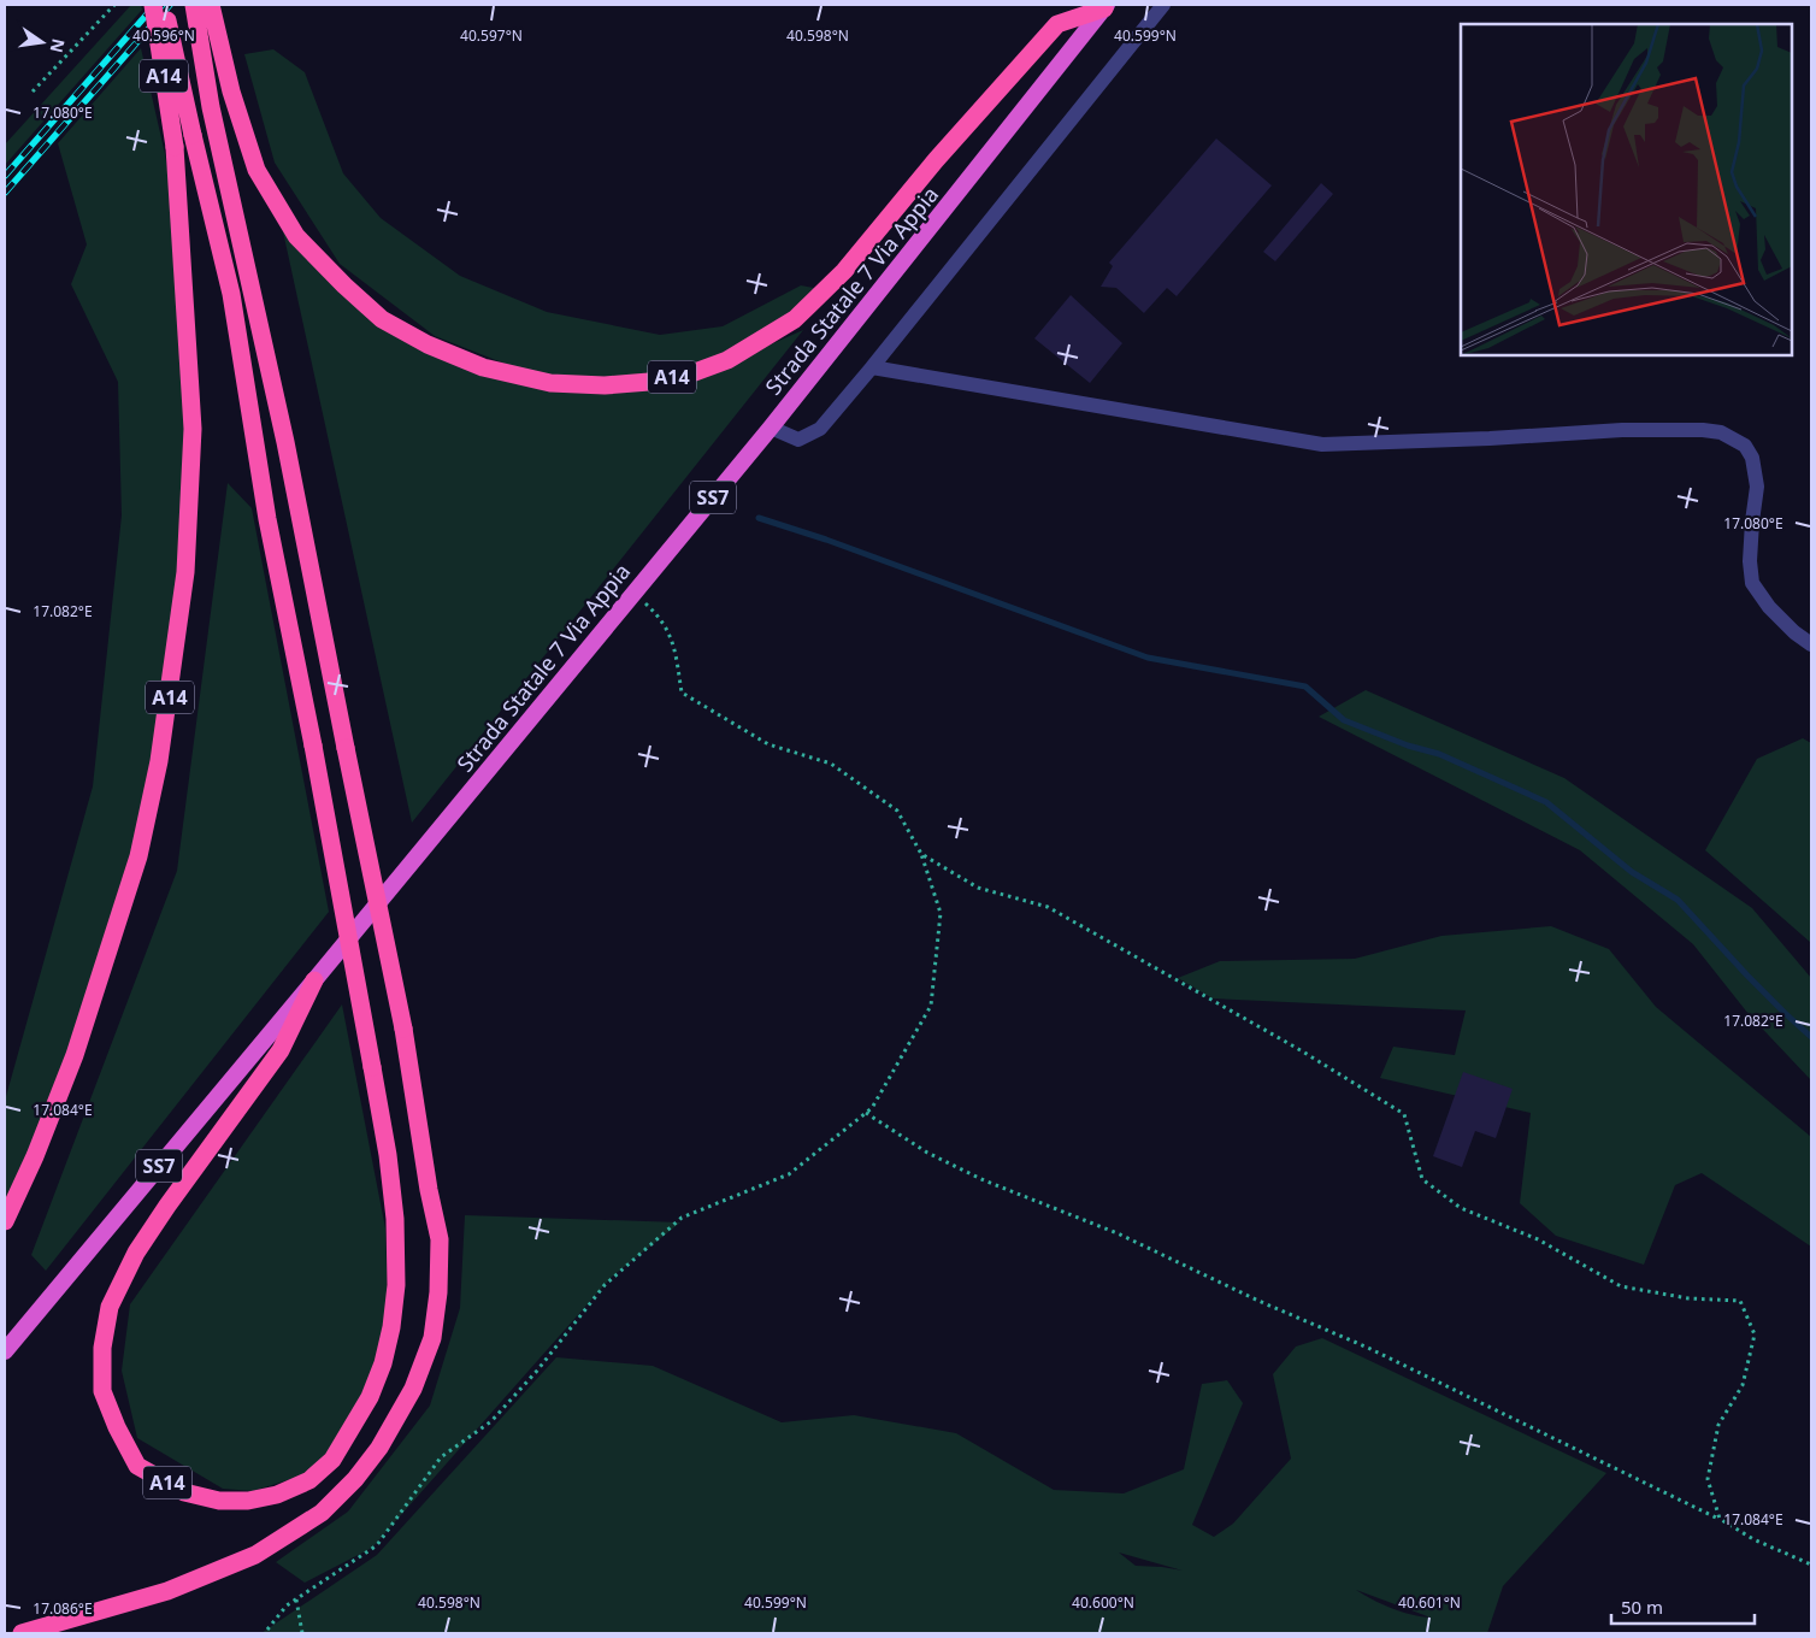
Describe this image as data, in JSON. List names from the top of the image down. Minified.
{"streets":{"highway":["A14","Strada Statale 7 Via Appia","SS7"]},"crossings":[["A14","Strada Statale 7 Via Appia"]],"scale_bar":"50 m","north":"right","coordinates":["40.598°N","40.599°N","40.596°N","40.597°N","17.080°E","17.082°E","17.084°E","40.600°N","40.601°N","17.086°E"]}
